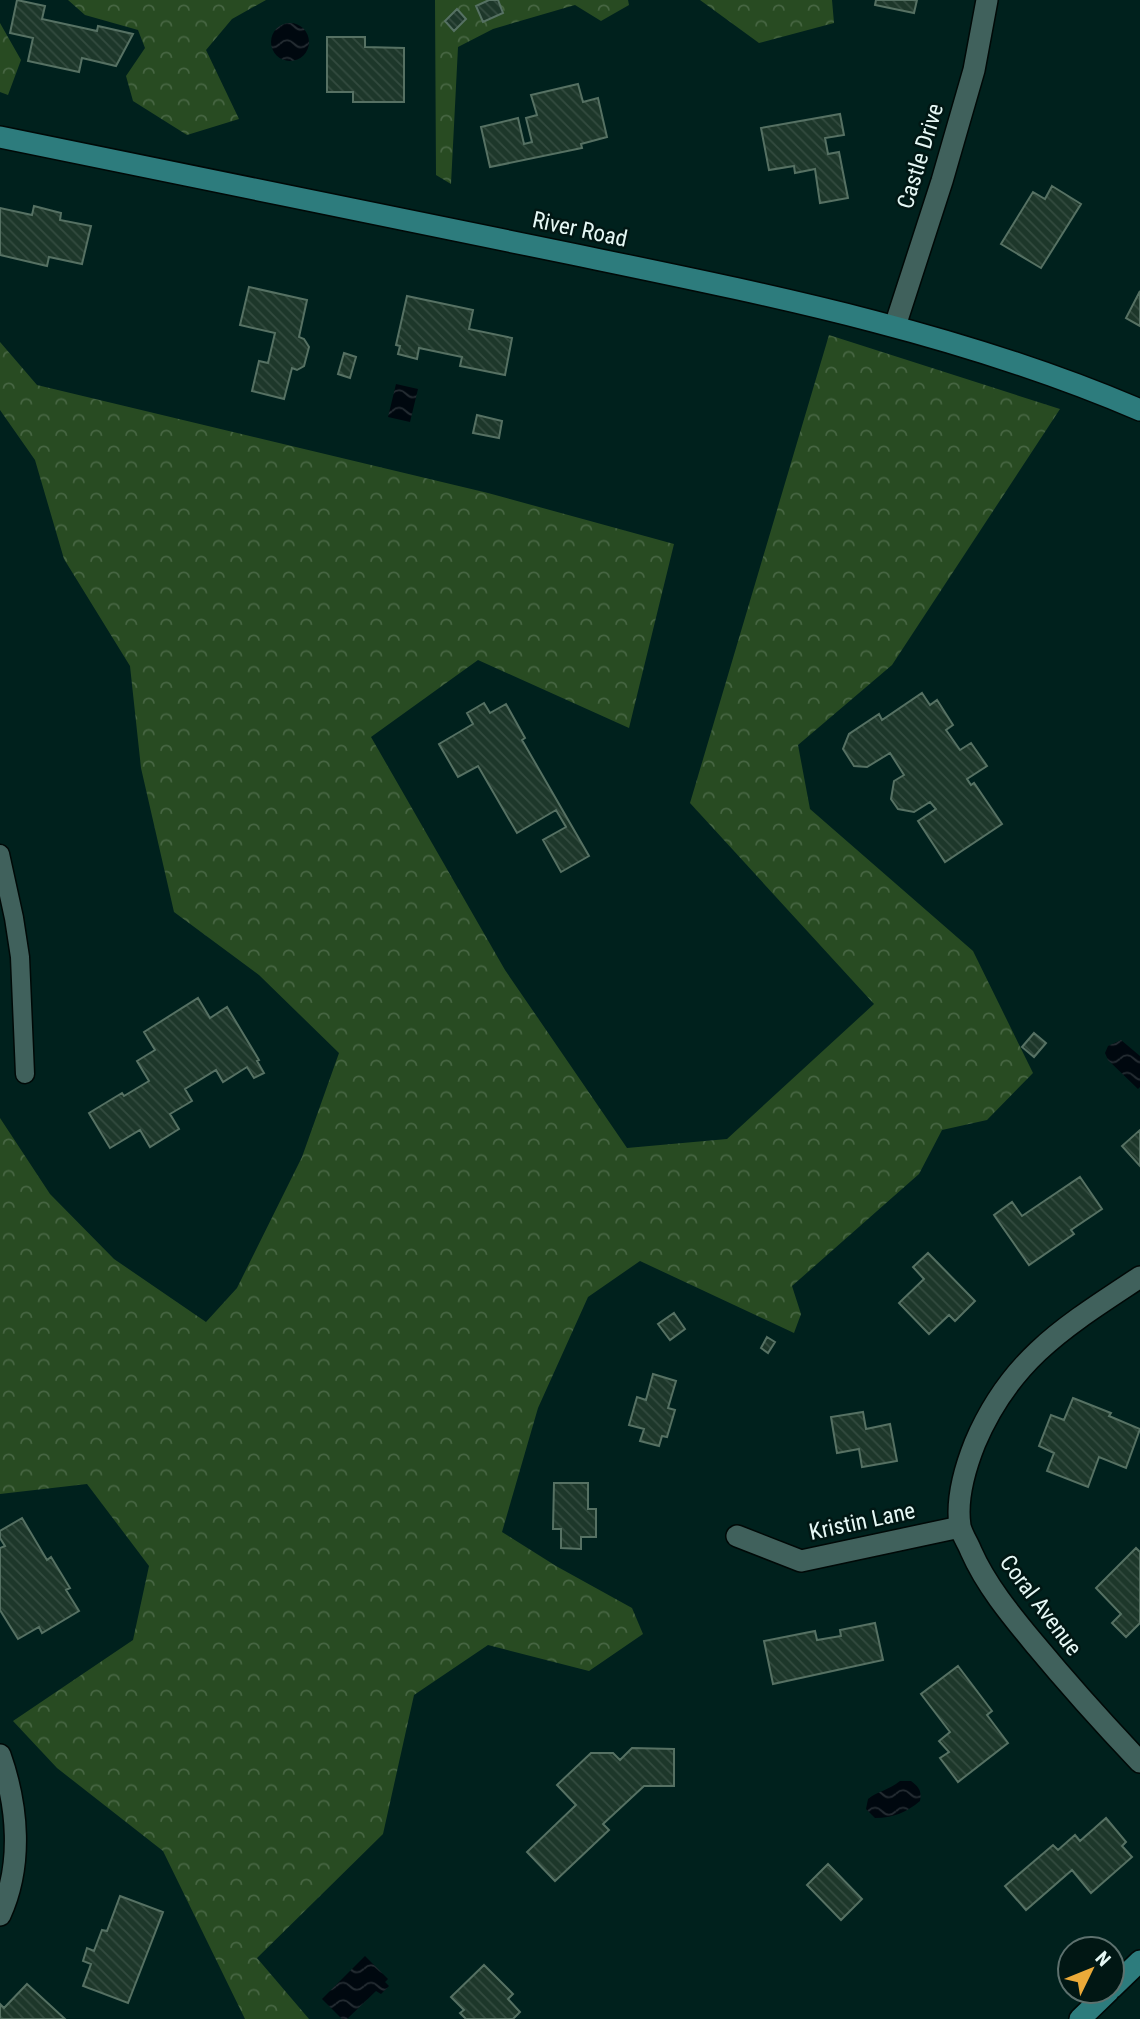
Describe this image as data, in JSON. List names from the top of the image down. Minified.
{"streets":{"street":["Castle Drive","River Road","Kristin Lane","Coral Avenue"]},"crossings":[["Castle Drive","River Road"],["Kristin Lane","Coral Avenue"]],"north":"top right"}
